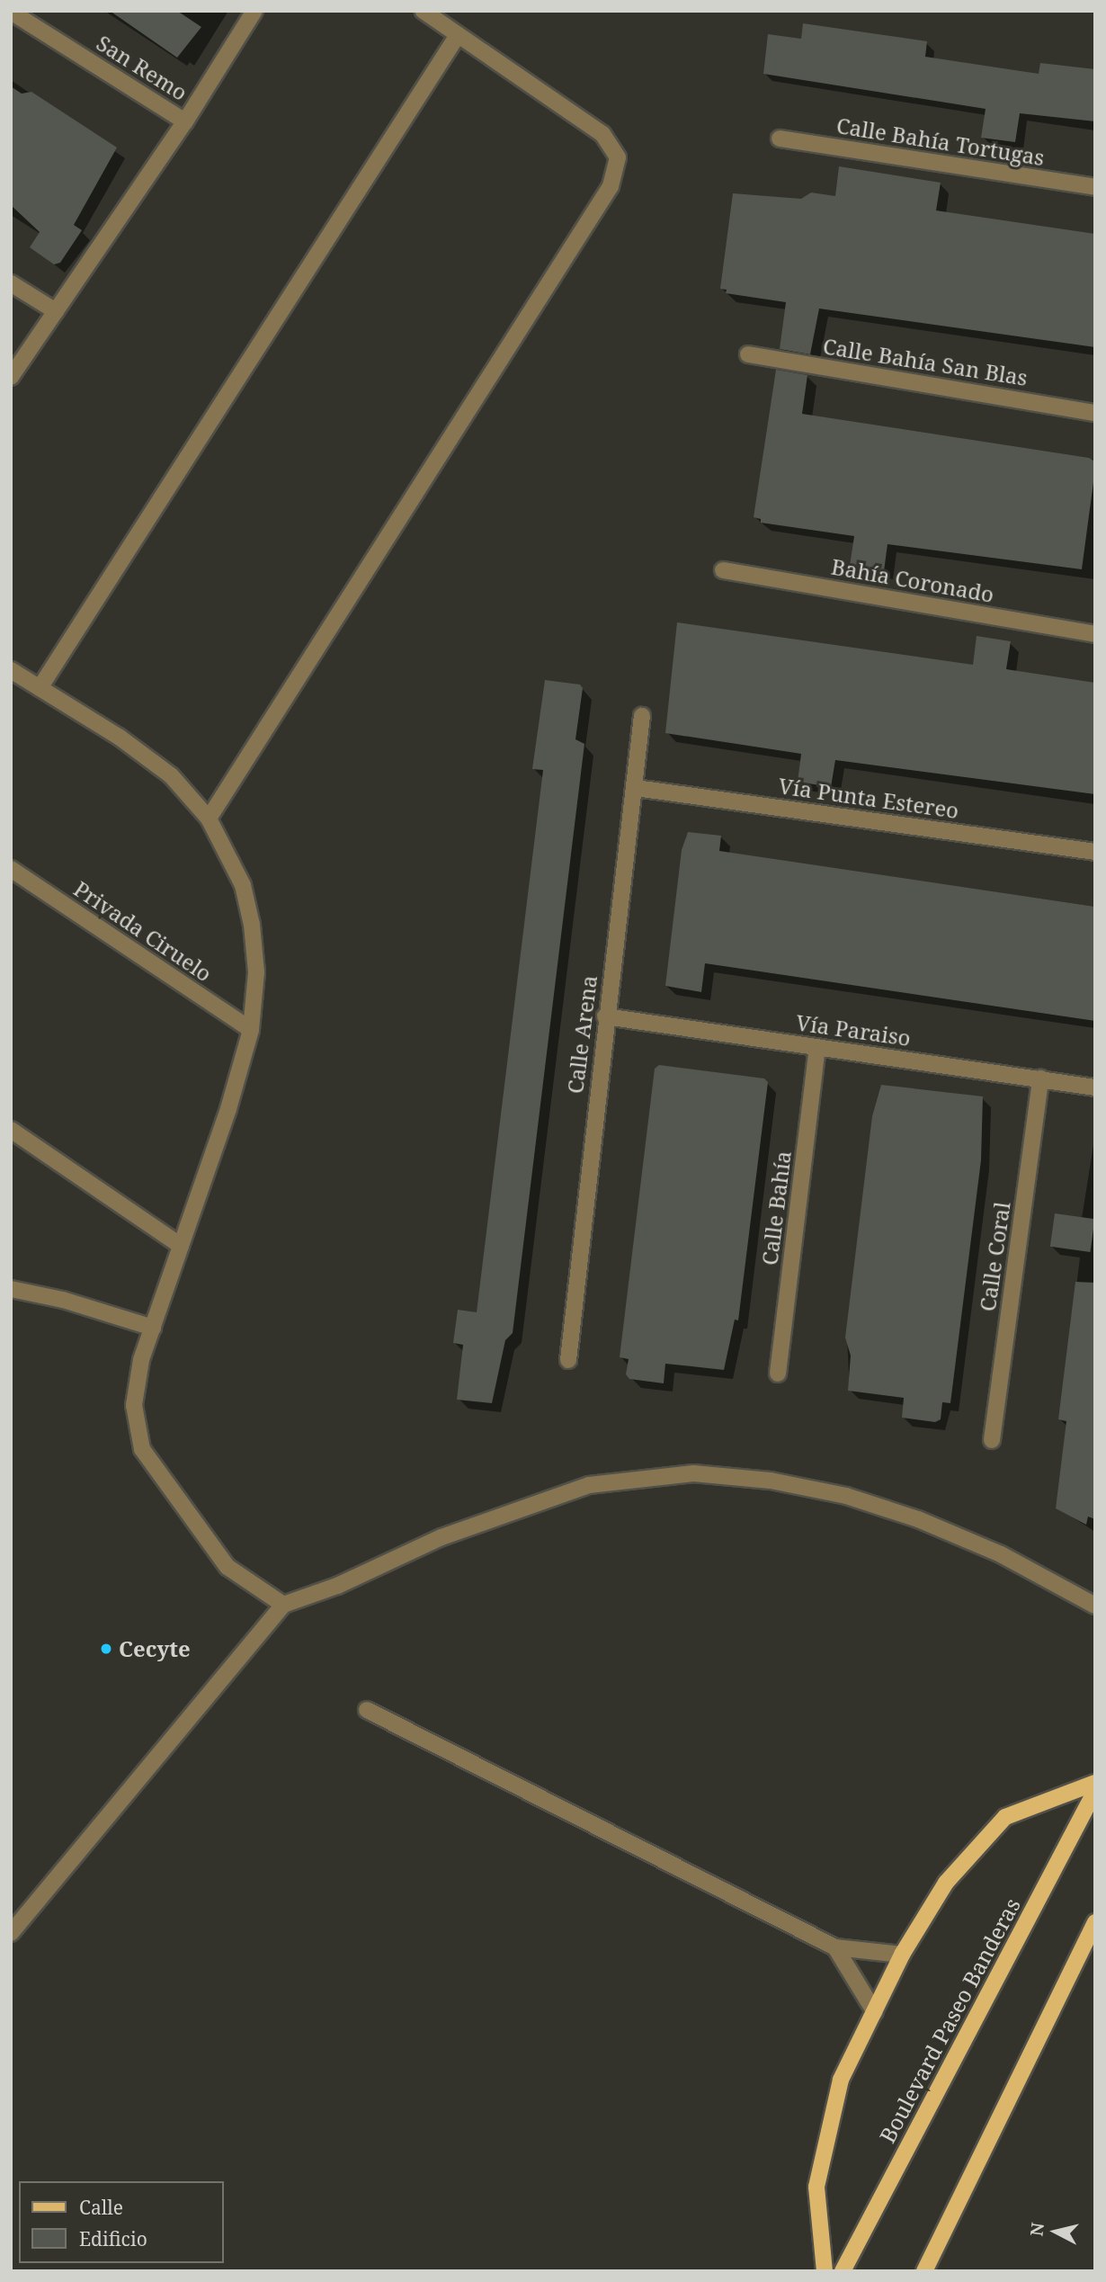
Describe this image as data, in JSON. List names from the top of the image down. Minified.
{"streets":{"main road":["Boulevard Paseo Banderas"],"street":["San Remo","Calle Bahía Tortugas","Calle Bahía San Blas","Bahía Coronado","Vía Punta Estereo","Privada Ciruelo","Vía Paraiso","Calle Arena","Calle Bahía","Calle Coral"]},"crossings":[["Vía Punta Estereo","Calle Arena"],["Vía Paraiso","Calle Arena"],["Vía Paraiso","Calle Bahía"],["Vía Paraiso","Calle Coral"]],"places":["Cecyte"],"legend":["Calle","Edificio"],"north":"left"}
